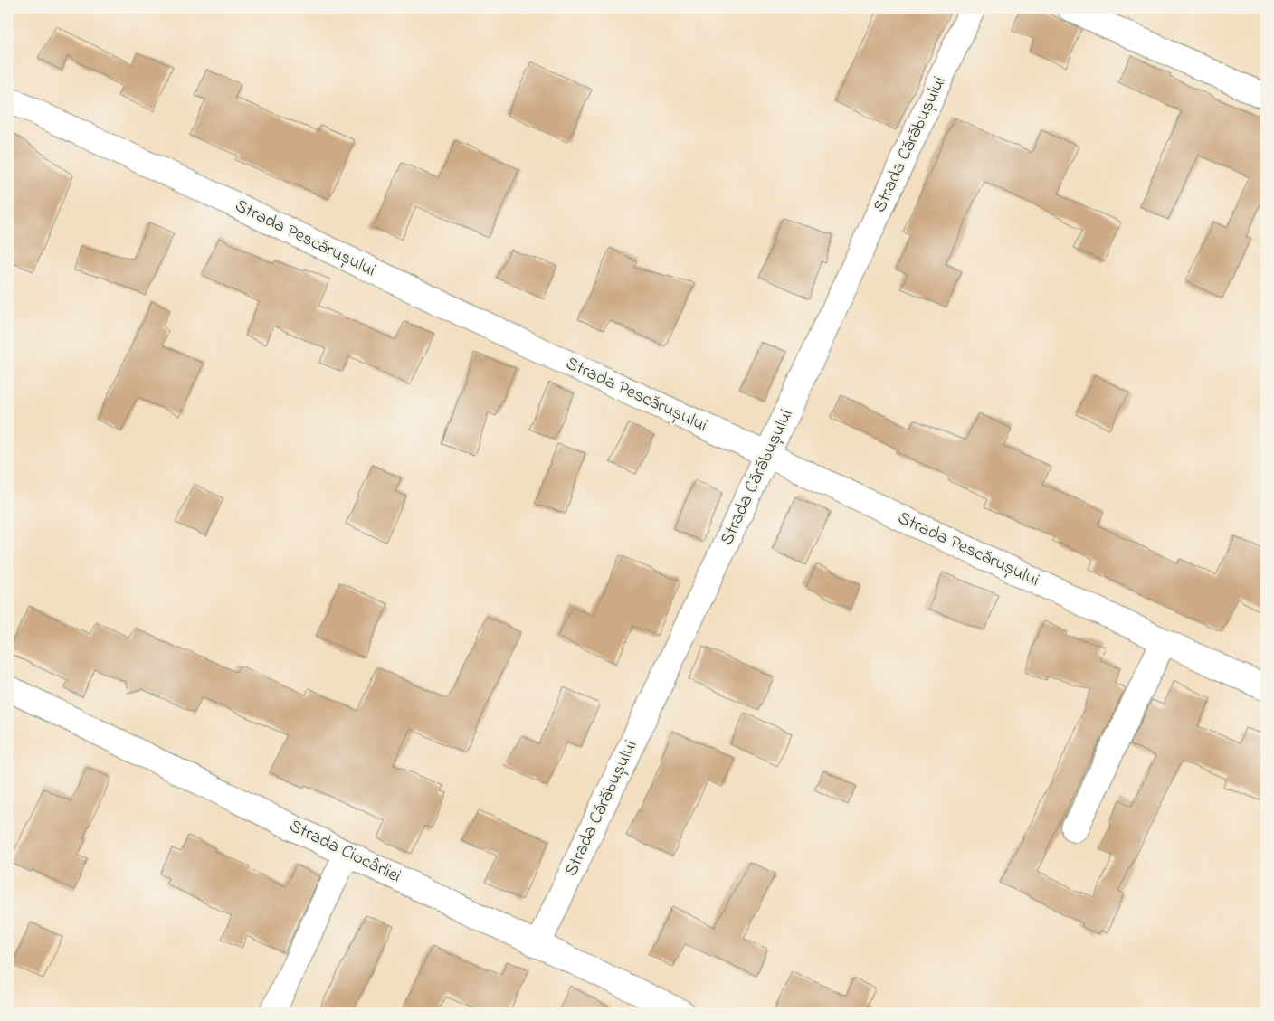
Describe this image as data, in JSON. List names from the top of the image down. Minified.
{"streets":{"street":["Strada Cărăbușului","Strada Pescărușului","Strada Ciocârliei"]},"crossings":[["Strada Cărăbușului","Strada Pescărușului"],["Strada Cărăbușului","Strada Ciocârliei"]]}
